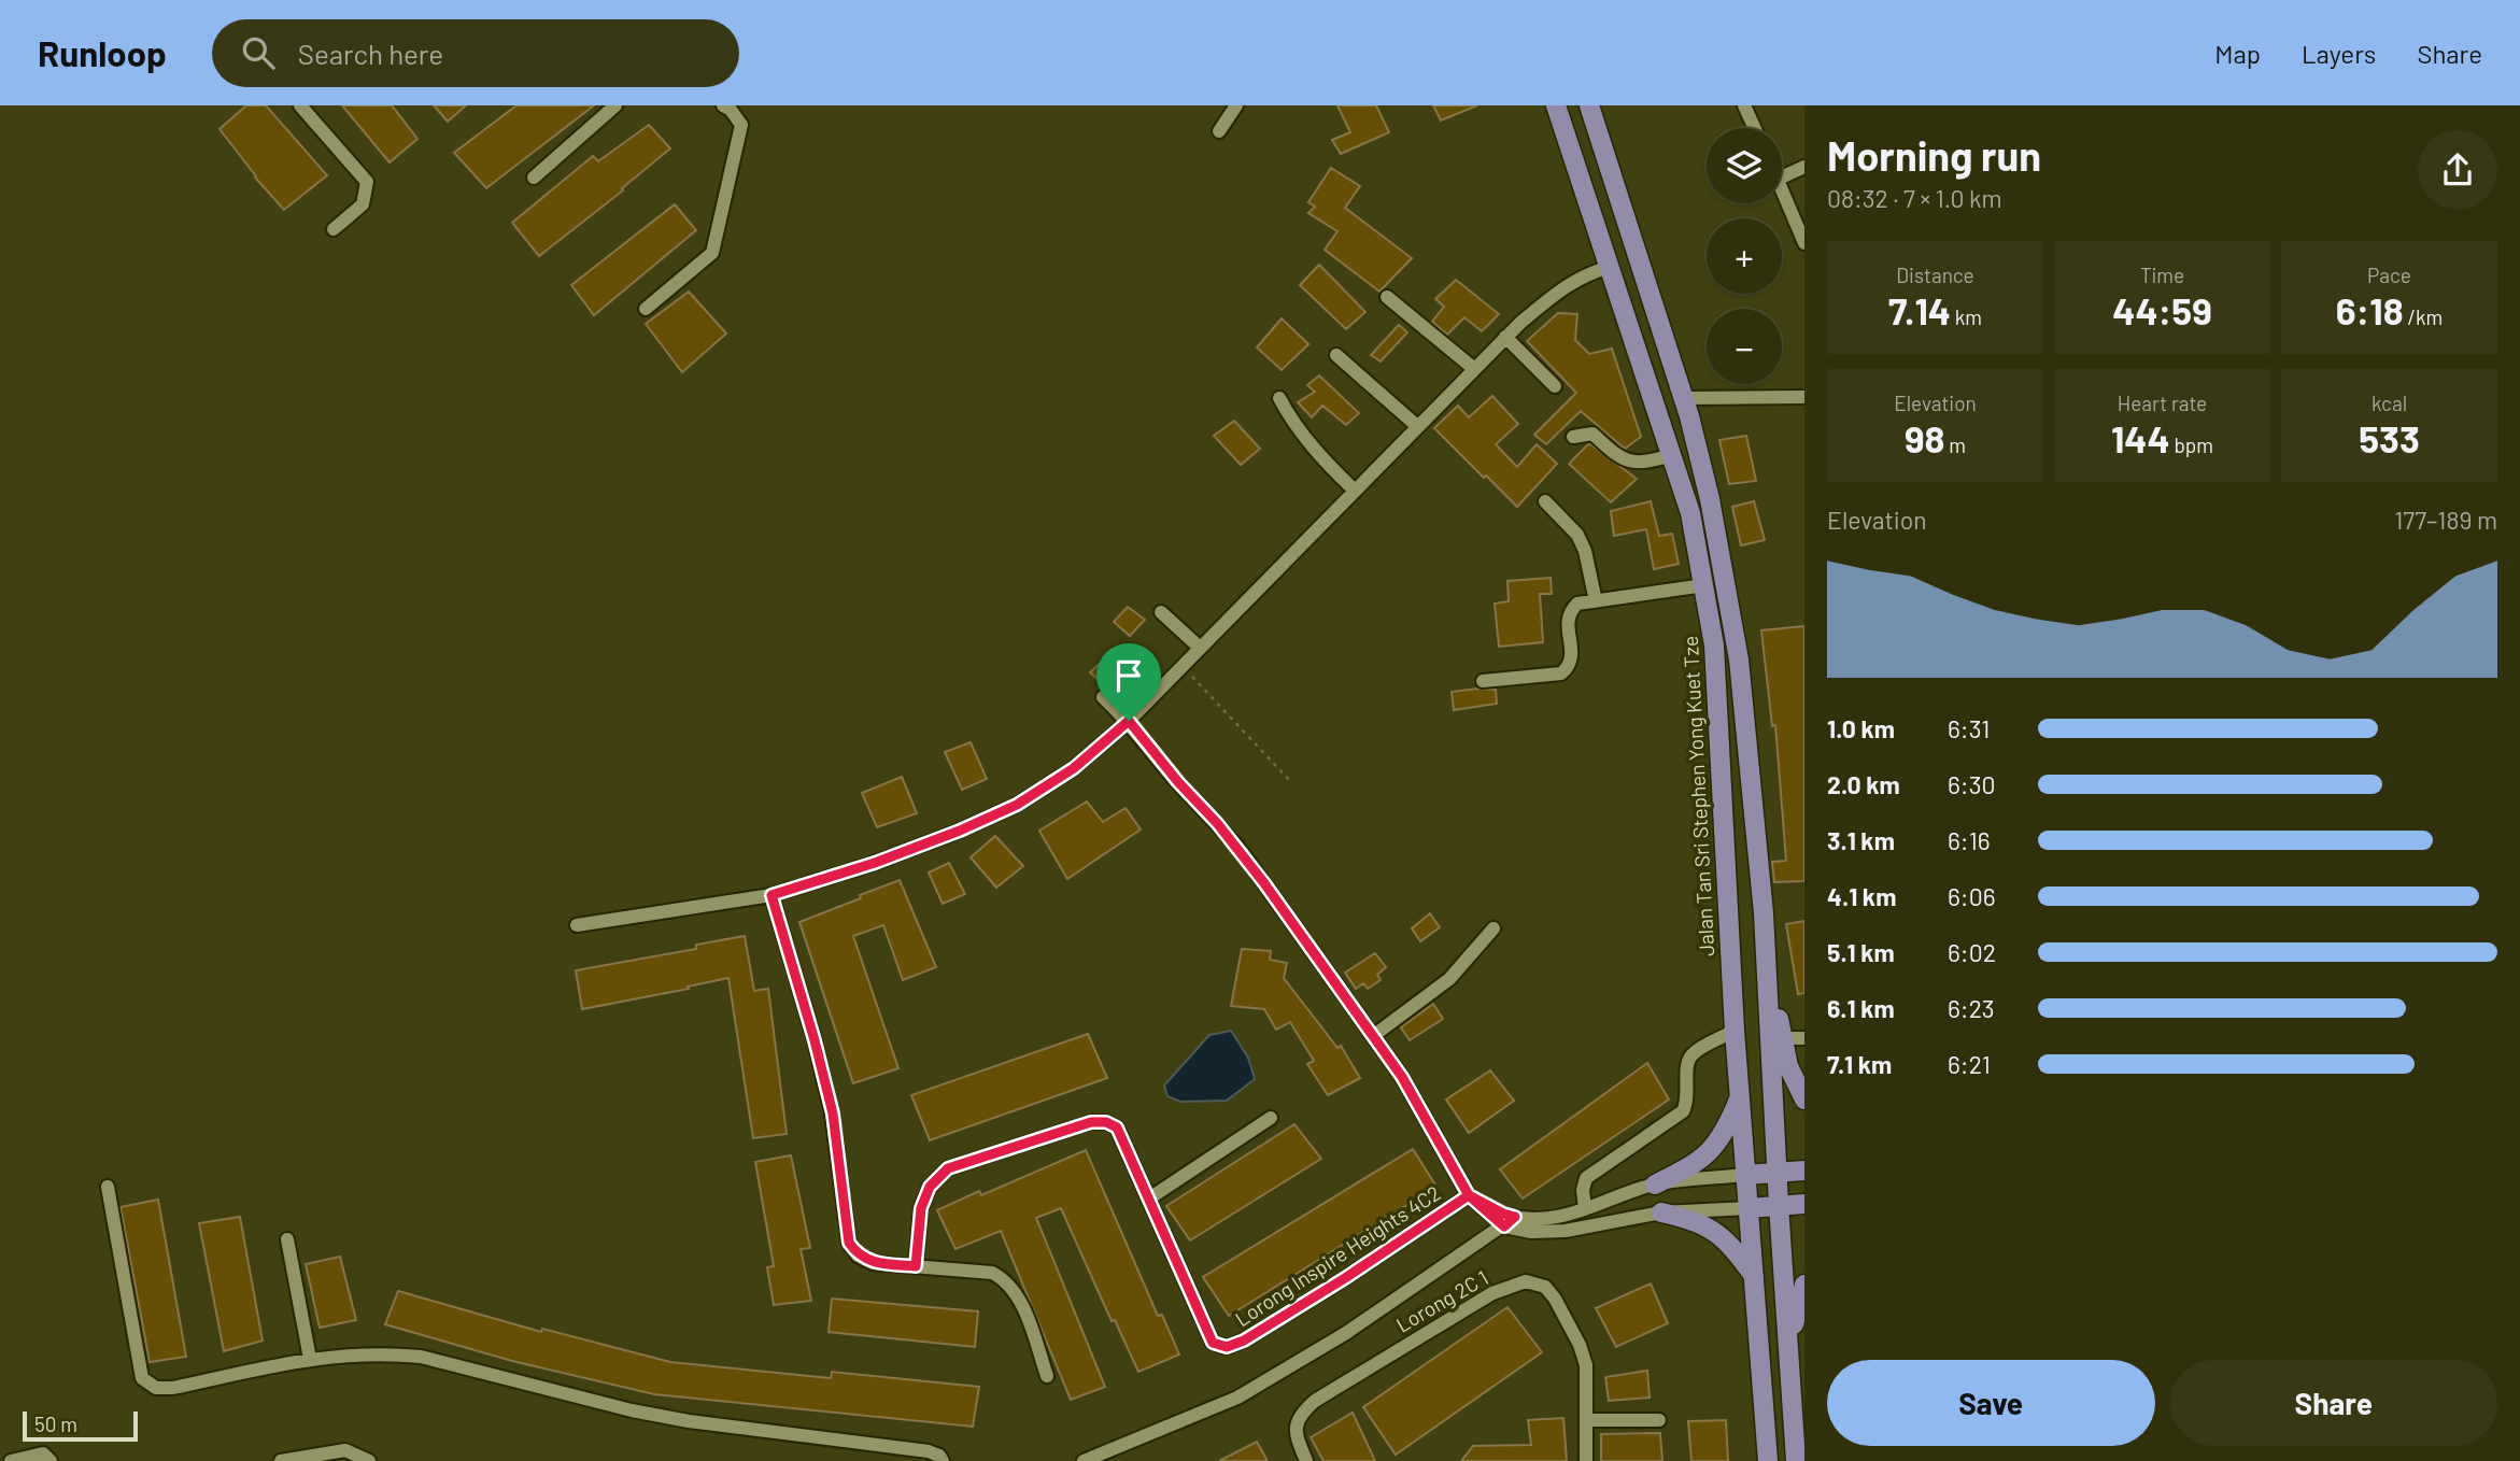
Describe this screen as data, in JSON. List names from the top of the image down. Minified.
{"streets":{"main road":["Jalan Tan Sri Stephen Yong Kuet Tze"],"street":["Lorong Inspire Heights 4C2","Lorong 2C 1"]},"scale_bar":"50 m","page":{"header":"Runloop","search":"Search here","nav":["Map","Layers","Share"],"heading":["Morning run","08:32 · 7 × 1.0 km"],"map_buttons":["+","−"],"stats":[["Distance","7.14 km"],["Time","44:59"],["Pace","6:18 /km"],["Elevation","98 m"],["Heart rate","144 bpm"],["kcal","533"]],"chart":["Elevation","177–189 m"],"list":[{"name":"1.0 km","note":"6:31"},{"name":"2.0 km","note":"6:30"},{"name":"3.1 km","note":"6:16"},{"name":"4.1 km","note":"6:06"},{"name":"5.1 km","note":"6:02"},{"name":"6.1 km","note":"6:23"},{"name":"7.1 km","note":"6:21"}],"buttons":["Save","Share"],"scale":"50 m"}}
